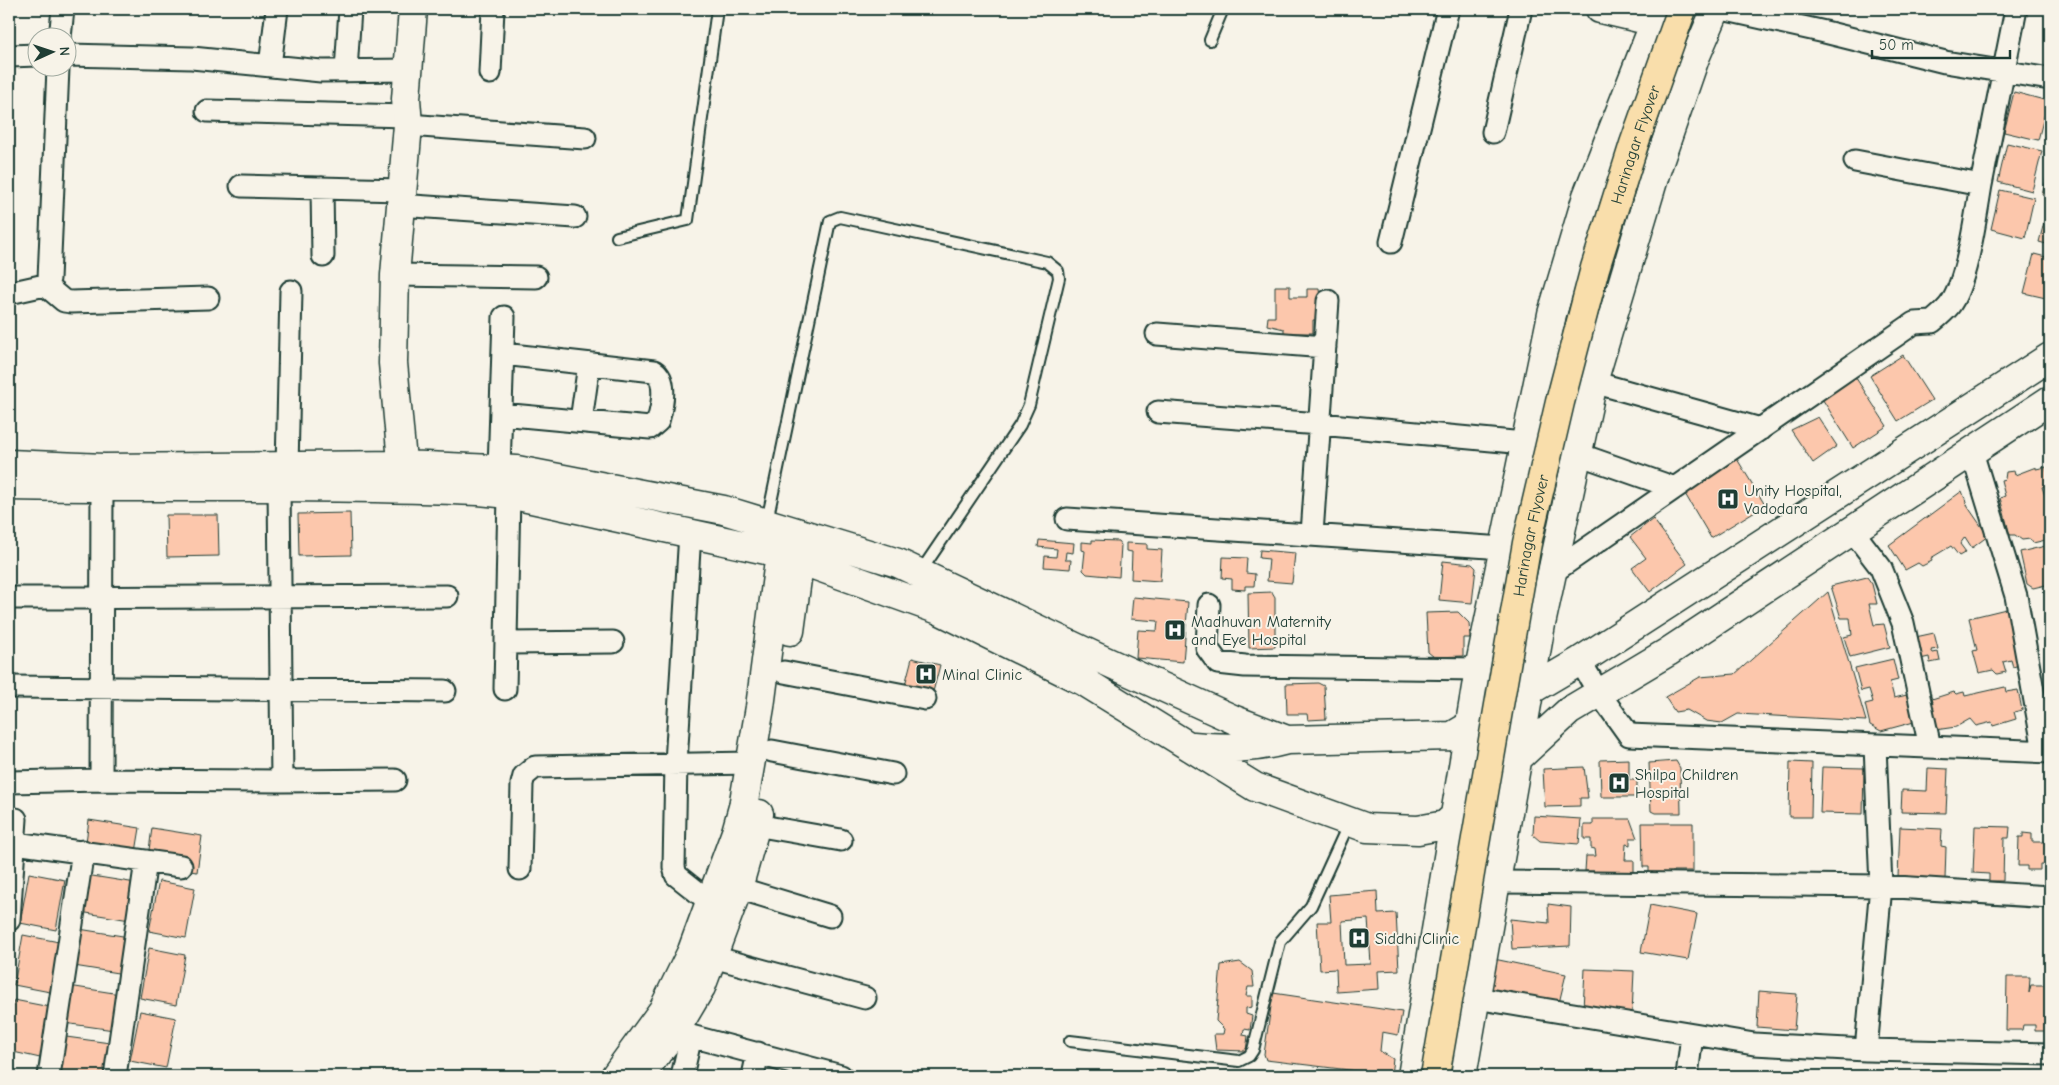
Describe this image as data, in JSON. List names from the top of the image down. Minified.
{"streets":{"main road":["Harinagar Flyover"]},"places":{"hospital":["Unity Hospital, Vadodara","Madhuvan Maternity and Eye Hospital","Minal Clinic","Shilpa Children Hospital","Siddhi Clinic"]},"scale_bar":"50 m","north":"right"}
